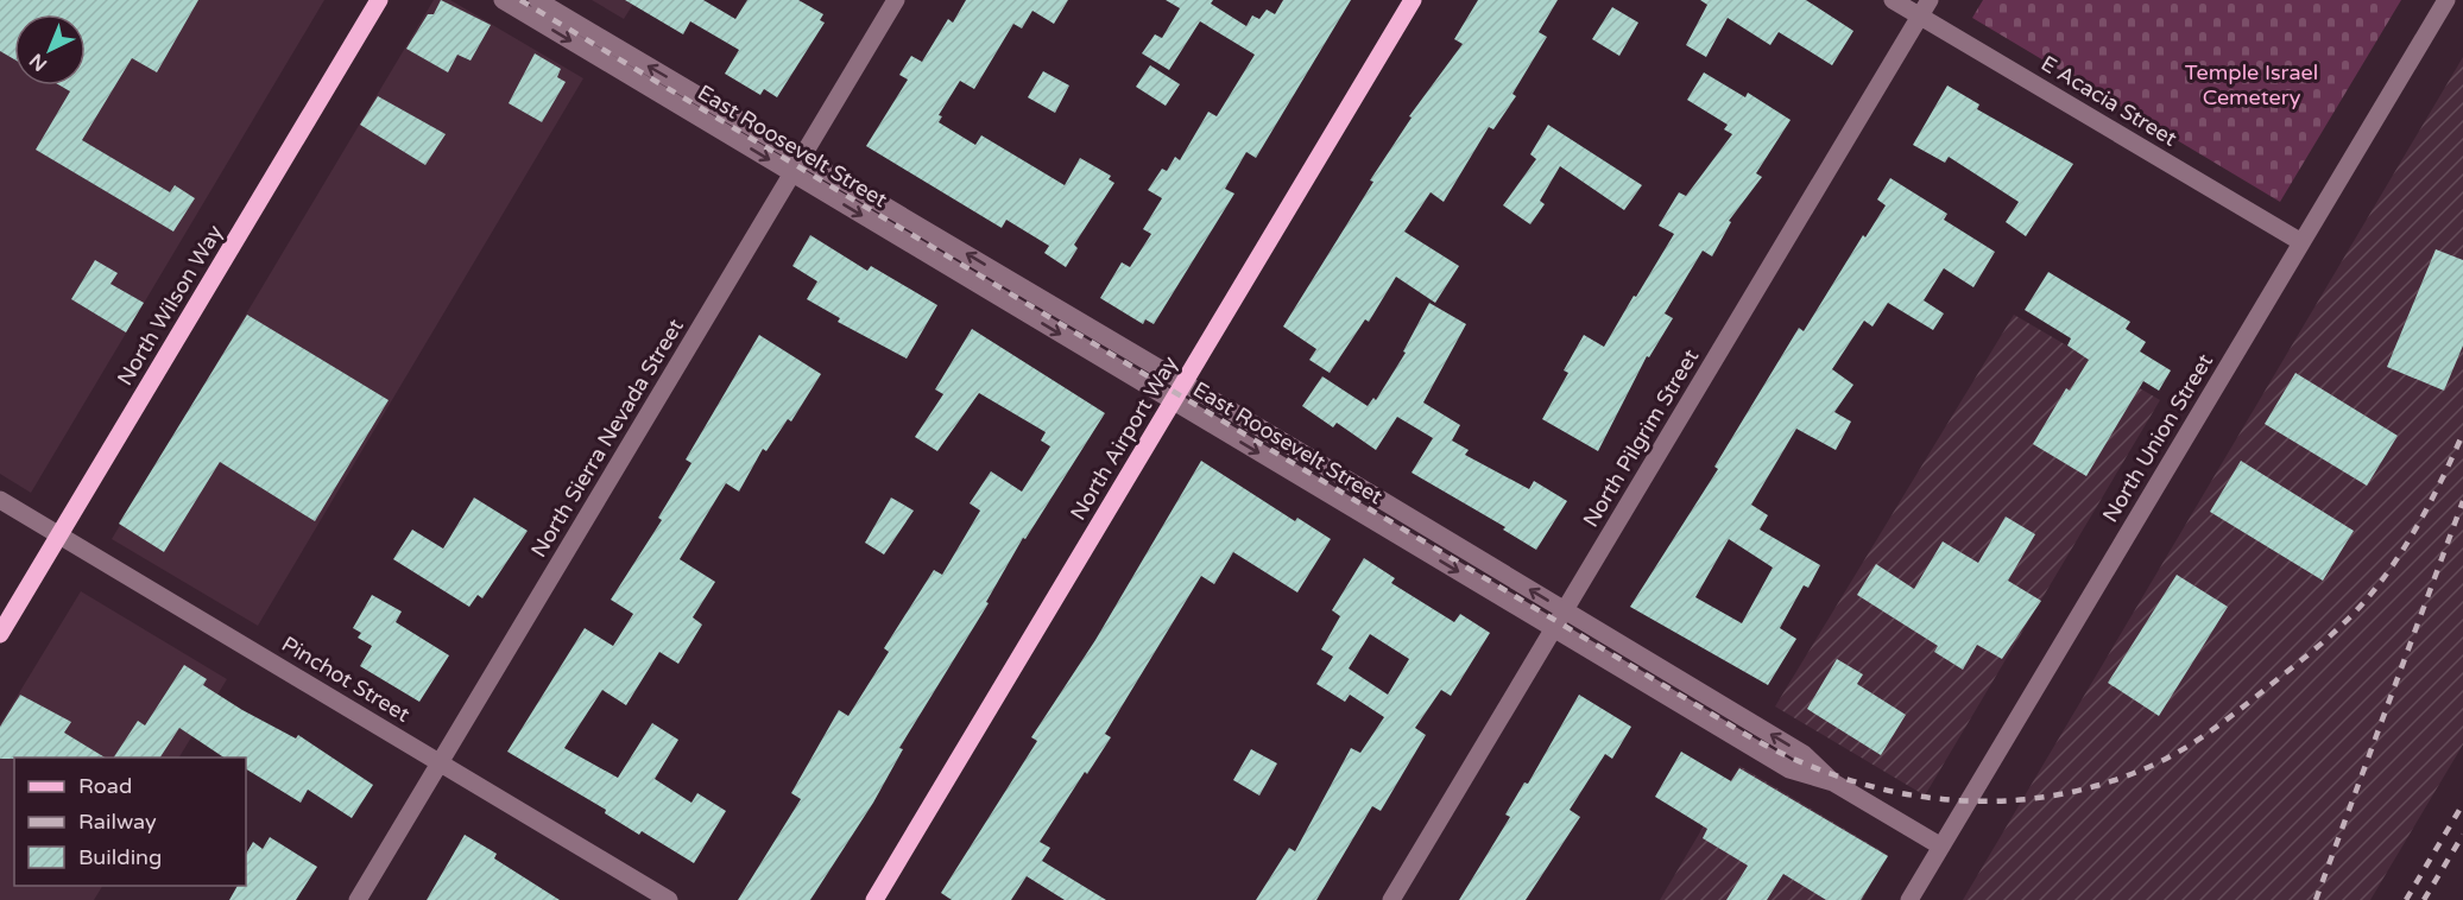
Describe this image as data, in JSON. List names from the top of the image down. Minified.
{"streets":{"main road":["North Wilson Way","North Airport Way"],"street":["E Acacia Street","East Roosevelt Street","North Sierra Nevada Street","North Pilgrim Street","North Union Street","Pinchot Street"]},"crossings":[["E Acacia Street","North Pilgrim Street"],["E Acacia Street","North Union Street"],["East Roosevelt Street","North Sierra Nevada Street"],["East Roosevelt Street","North Airport Way"],["East Roosevelt Street","North Pilgrim Street"],["East Roosevelt Street","North Union Street"],["North Wilson Way","Pinchot Street"],["North Sierra Nevada Street","Pinchot Street"]],"parks":["Temple Israel Cemetery"],"legend":["Road","Railway","Building"],"north":"bottom left"}
